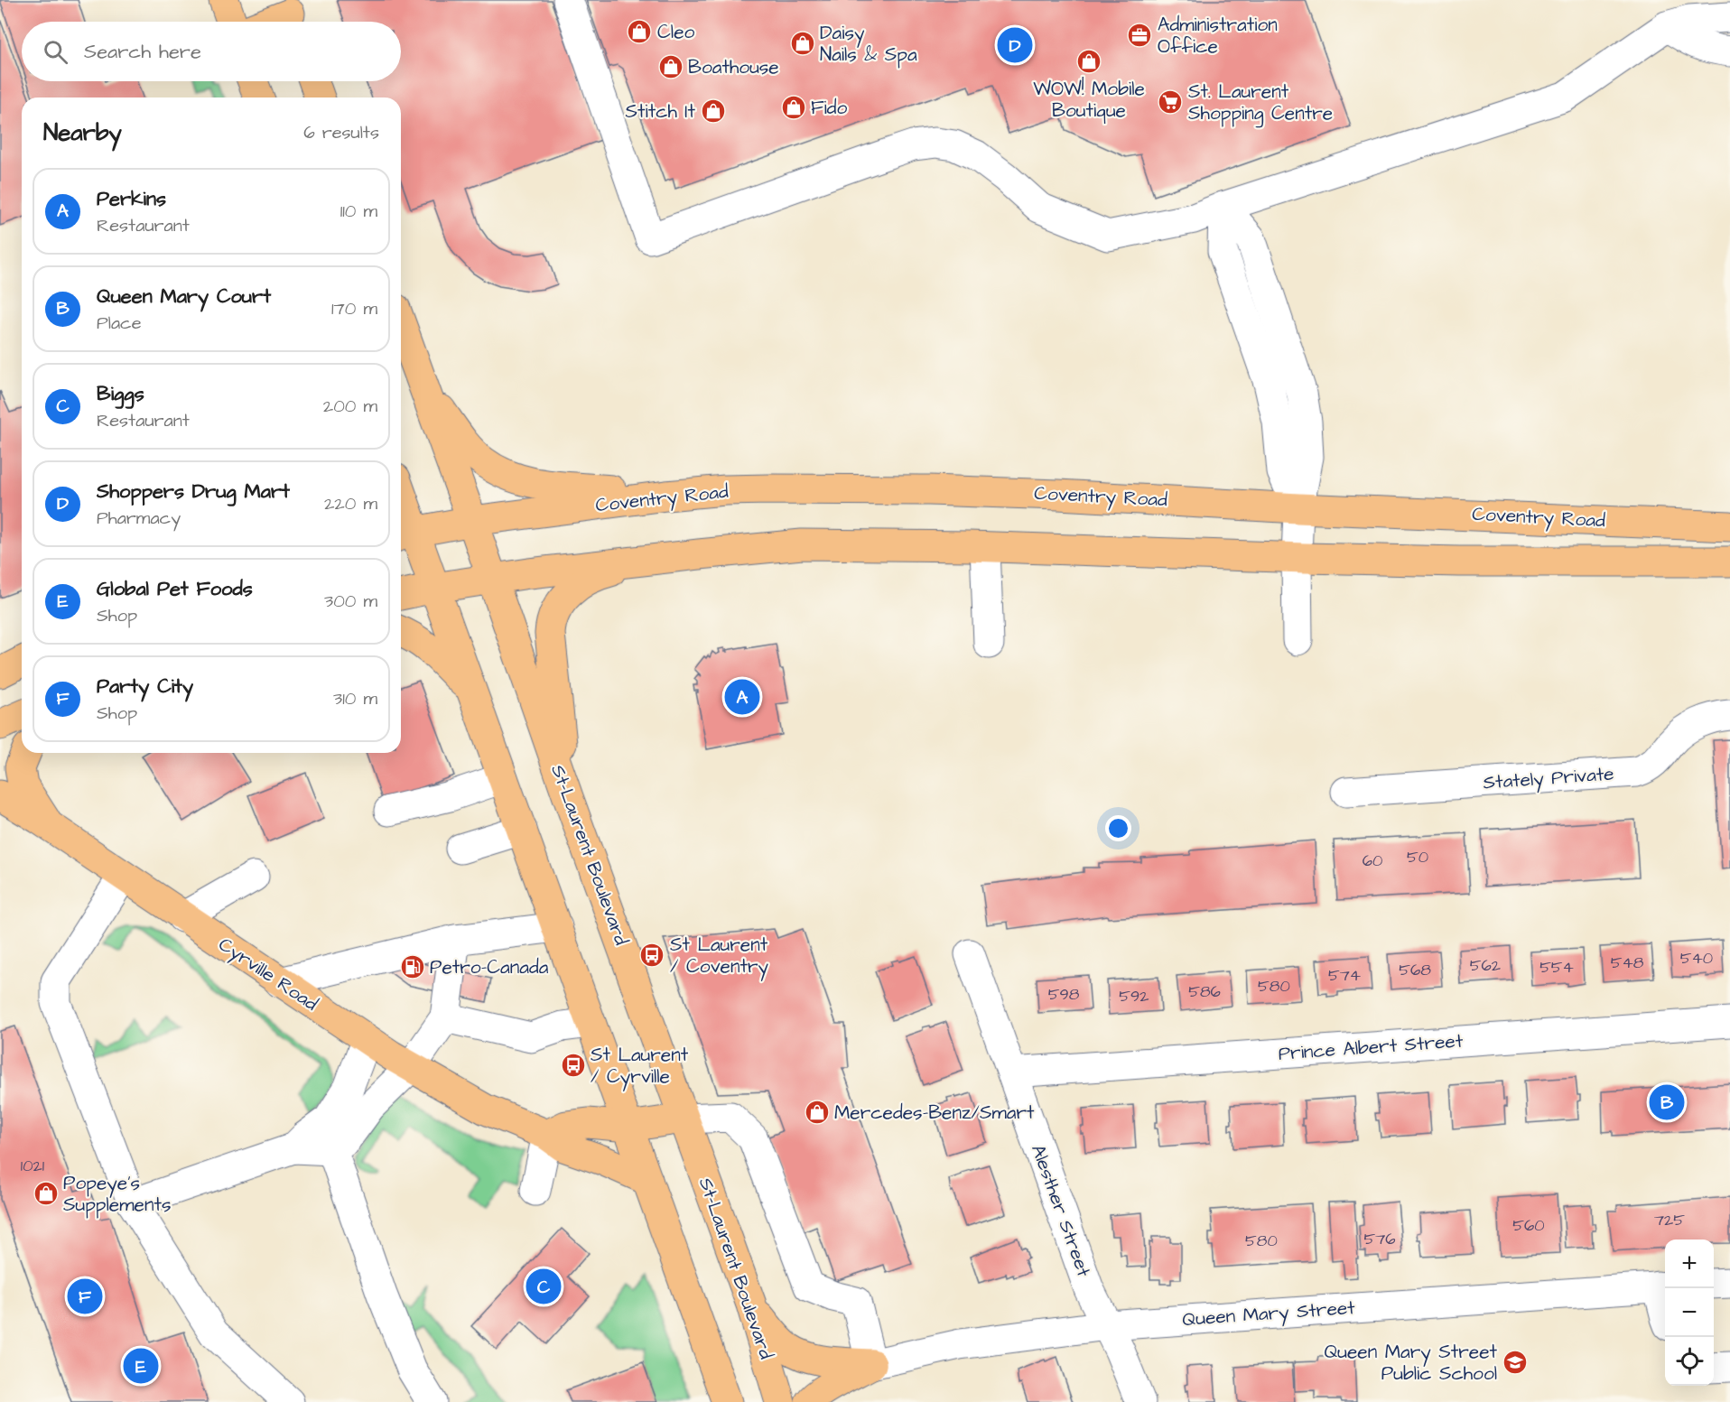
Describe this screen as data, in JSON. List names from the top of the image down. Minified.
{"streets":{"main road":["Coventry Road","St-Laurent Boulevard","Cyrville Road"],"street":["Stately Private","Prince Albert Street","Alesther Street","Queen Mary Street"]},"crossings":[["Coventry Road","St-Laurent Boulevard"],["Prince Albert Street","Alesther Street"],["Alesther Street","Queen Mary Street"]],"places":{"shop":["Cleo","Daisy Nails & Spa","WOW! Mobile Boutique","Boathouse","Fido","Stitch It","Mercedes-Benz/Smart","Popeye's Supplements"],"office":["Administration Office"],"supermarket":["St. Laurent Shopping Centre"],"bus stop":["St Laurent / Coventry","St Laurent / Cyrville"],"fuel station":["Petro-Canada"],"school or university":["Queen Mary Street Public School"]},"house_numbers":["50","60","540","548","562","554","568","574","580","586","598","592","1021","725","560","576","580"],"page":{"search":"Search here","pins":["D","A","B","C","F","E"],"heading":["Nearby","6 results"],"list":[{"mark":"A","name":"Perkins","note":"Restaurant","value":"110 m"},{"mark":"B","name":"Queen Mary Court","note":"Place","value":"170 m"},{"mark":"C","name":"Biggs","note":"Restaurant","value":"200 m"},{"mark":"D","name":"Shoppers Drug Mart","note":"Pharmacy","value":"220 m"},{"mark":"E","name":"Global Pet Foods","note":"Shop","value":"300 m"},{"mark":"F","name":"Party City","note":"Shop","value":"310 m"}],"map_buttons":["+","−"]}}
